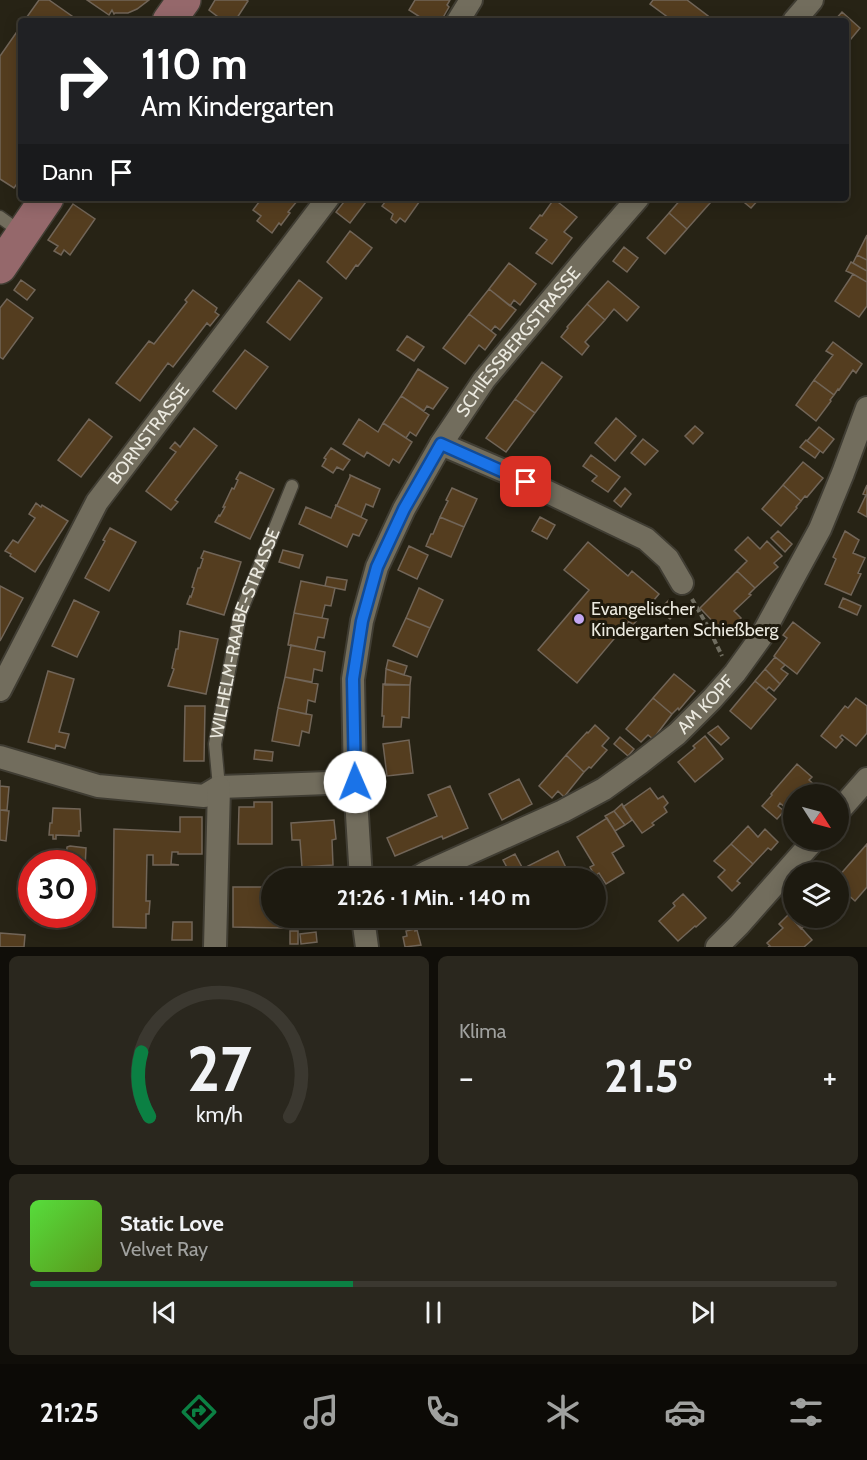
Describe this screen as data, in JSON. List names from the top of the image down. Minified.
{"streets":{"street":["SCHIESSBERGSTRASSE","BORNSTRASSE","WILHELM-RAABE-STRASSE","AM KOPF"]},"places":["Evangelischer Kindergarten Schießberg"],"north":"bottom right","page":{"turn":["110 m","Am Kindergarten"],"then":"Dann","limit":"30","trip":"21:26 · 1 Min. · 140 m","tile":"Klima","heat":["−","21.5°","+"],"song":["Static Love","Velvet Ray"],"tabs":"21:25","gauge":["27","km/h"]}}
